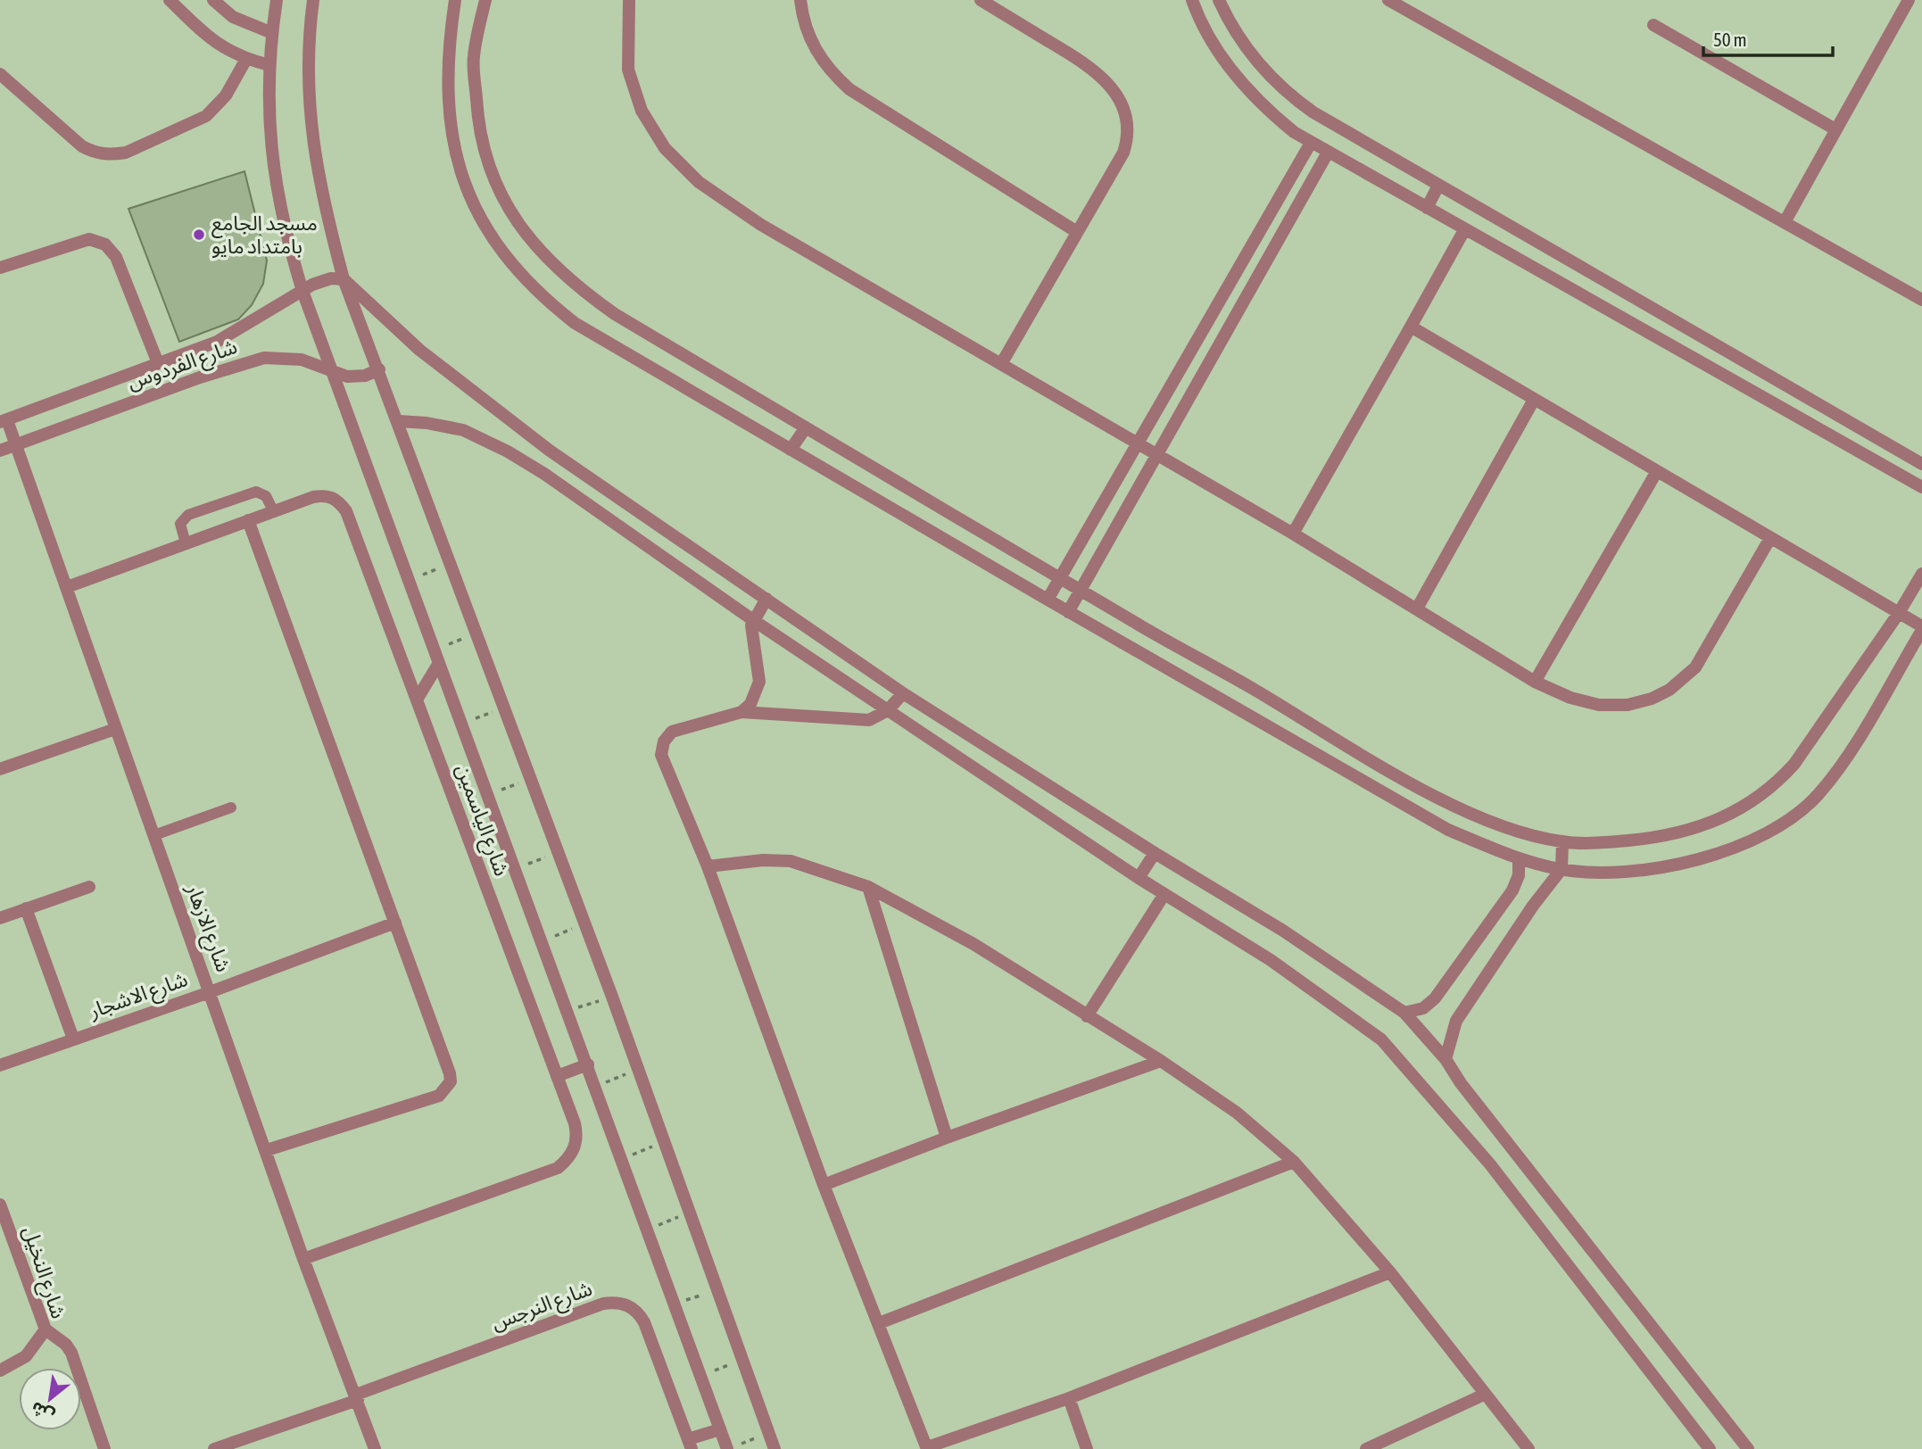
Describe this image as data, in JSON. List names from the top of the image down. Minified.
{"streets":{"street":["شارع الفردوس","شارع الياسمين","شارع الازهار","شارع الاشجار","شارع النخيل","شارع النرجس"]},"crossings":[["شارع الفردوس","شارع الازهار"],["شارع الياسمين","شارع الازهار"],["شارع الازهار","شارع الاشجار"],["شارع الازهار","شارع النرجس"]],"places":["مسجد الجامع بامتداد مايو"],"scale_bar":"50 m","north":"bottom left"}
